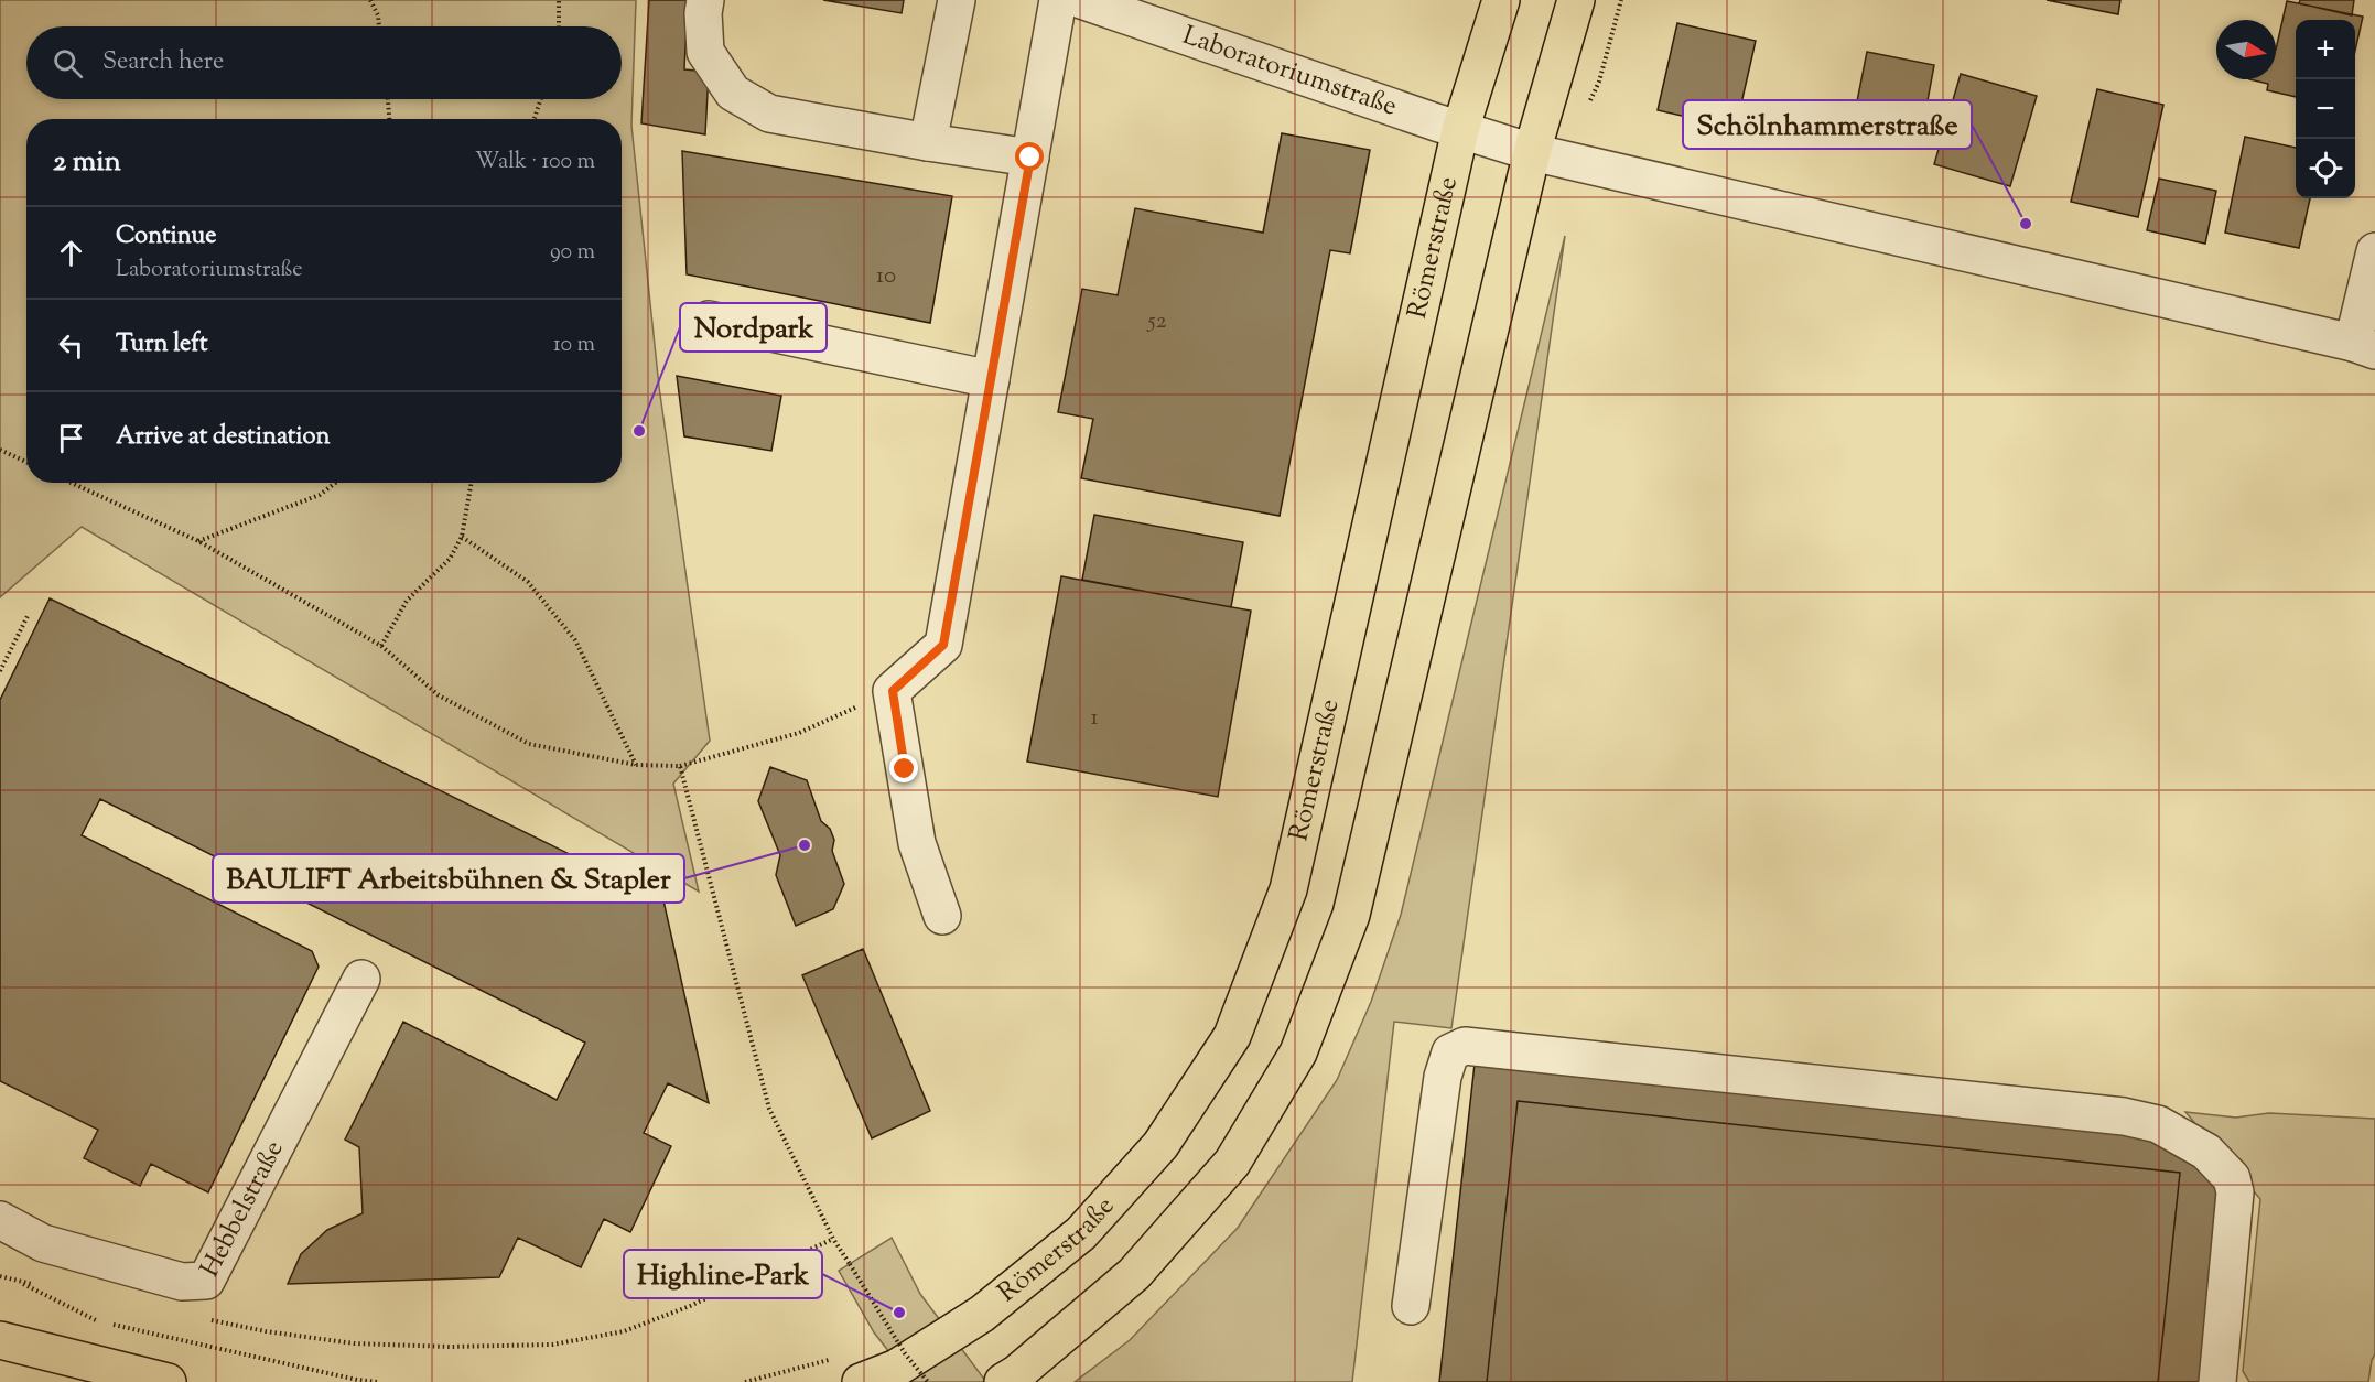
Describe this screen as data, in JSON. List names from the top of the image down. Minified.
{"streets":{"main road":["Römerstraße"],"street":["Laboratoriumstraße","Hebbelstraße"]},"crossings":[["Laboratoriumstraße","Römerstraße"]],"places":["Schölnhammerstraße","Nordpark","BAULIFT Arbeitsbühnen & Stapler","Highline-Park"],"house_numbers":["10","52","1"],"north":"right","page":{"map_buttons":["+","−"],"search":"Search here","heading":["2 min","Walk · 100 m"],"list":[["Continue","Laboratoriumstraße","90 m"],["Turn left","10 m"],"Arrive at destination"]}}
